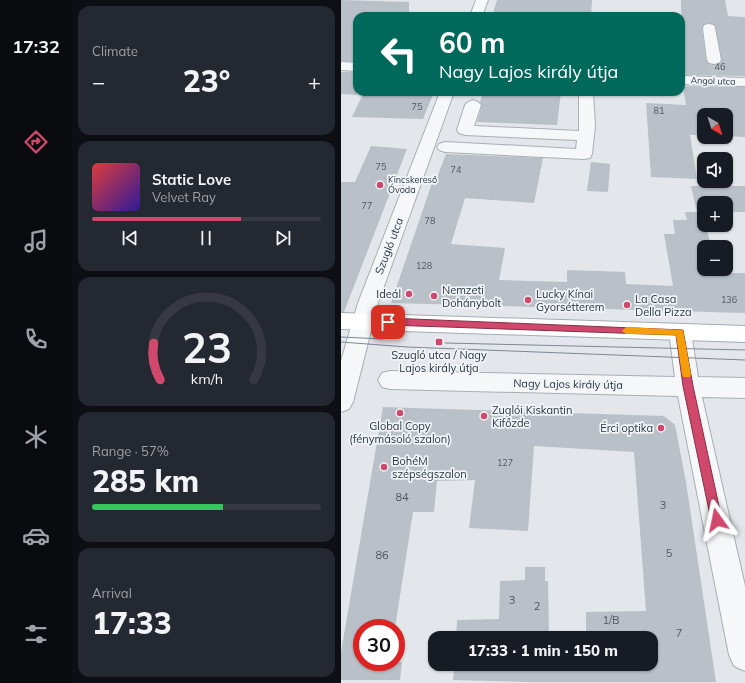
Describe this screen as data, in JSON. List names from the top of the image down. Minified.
{"streets":{"street":["Angol utca","Szugló utca","Nagy Lajos király útja"]},"places":{"other":["Kincskereső Óvoda","Ideál","Nemzeti Dohánybolt","Lucky Kínai Gyorsétterem","La Casa Della Pizza","Global Copy (fénymásoló szalon)","Zuglói Kiskantin Kifőzde","Érci optika","BohéM szépségszalon"],"transit":["Szugló utca / Nagy Lajos király útja"]},"house_numbers":["46","75","81","75","74","77","78","128","136","127","84","3","5","86","3","2","1/B","7"],"north":"bottom right","page":{"tabs":"17:32","tile":["Climate",["Range · 57%","285 km"],["Arrival","17:33"]],"turn":["60 m","Nagy Lajos király útja"],"heat":["−","23°","+"],"map_buttons":["+","−"],"song":["Static Love","Velvet Ray"],"limit":"30","trip":"17:33 · 1 min · 150 m","gauge":["23","km/h"]}}
